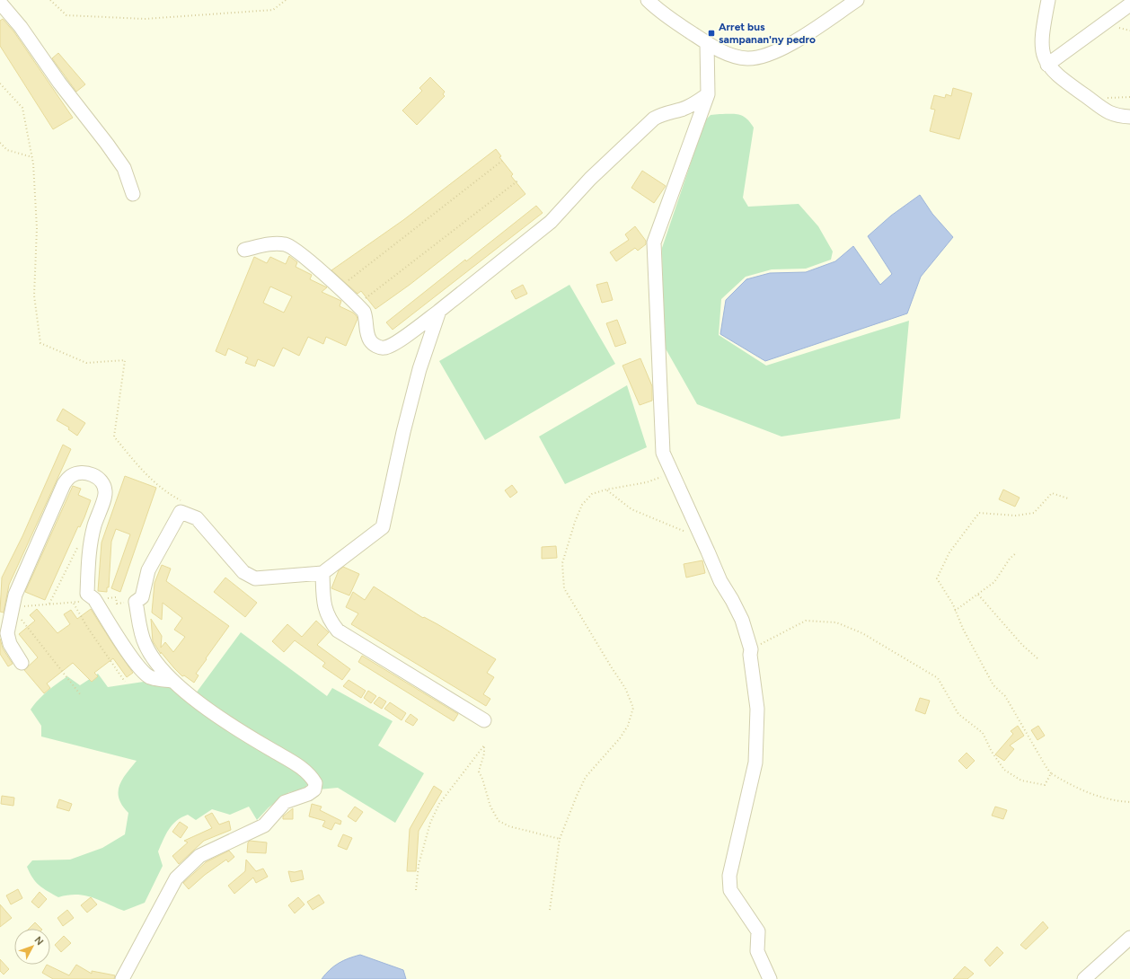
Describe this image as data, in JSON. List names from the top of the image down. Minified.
{"places":{"transit":["Arret bus sampanan'ny pedro"]},"north":"top right"}
